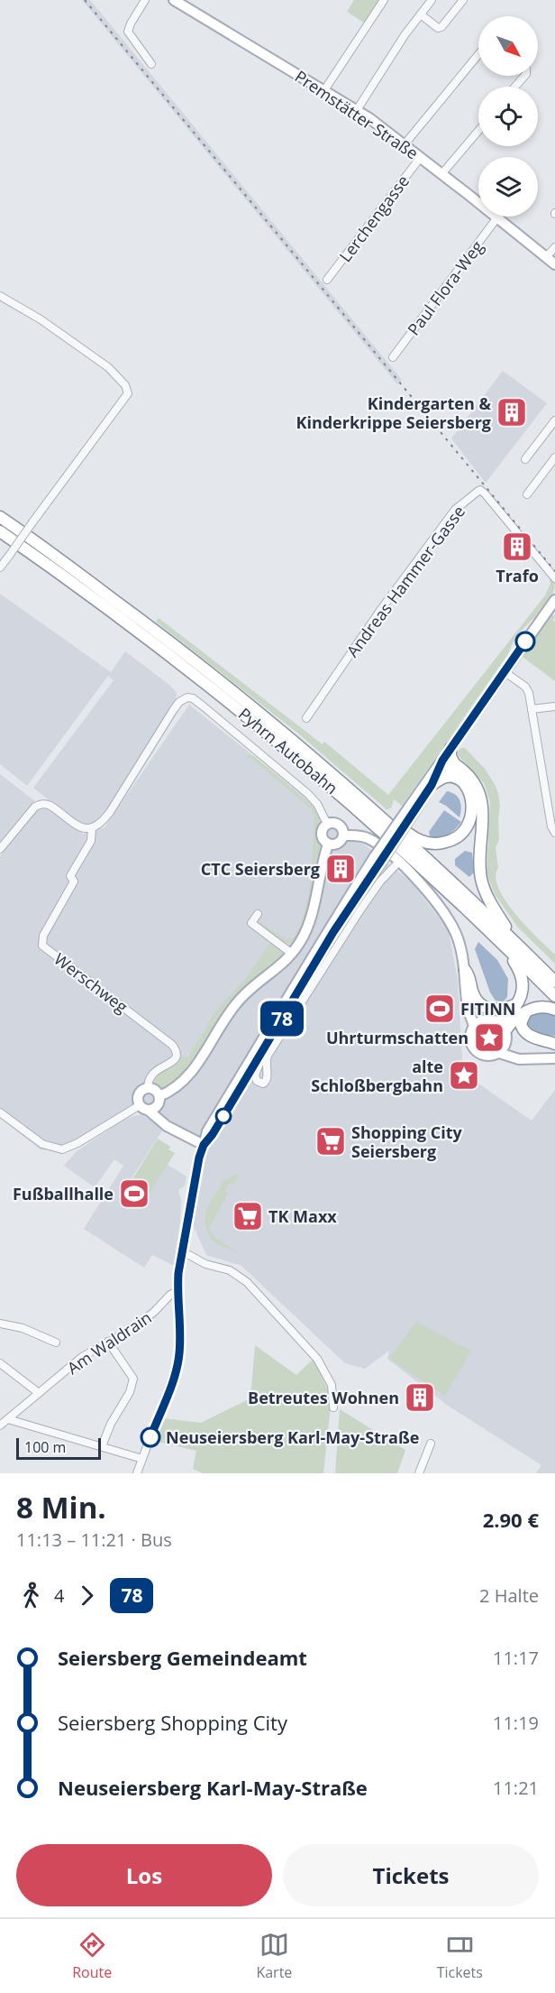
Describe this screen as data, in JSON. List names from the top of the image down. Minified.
{"streets":{"highway":["Pyhrn Autobahn"],"main road":["Premstätter Straße"],"street":["Lerchengasse","Paul Flora-Weg","Andreas Hammer-Gasse","Werschweg","Am Waldrain"]},"crossings":[["Premstätter Straße","Lerchengasse"],["Premstätter Straße","Paul Flora-Weg"]],"places":{"building":["Kindergarten & Kinderkrippe Seiersberg","Trafo","CTC Seiersberg","Betreutes Wohnen"],"sports":["FITINN","Fußballhalle"],"place":["Uhrturmschatten","alte Schloßbergbahn"],"supermarket":["Shopping City Seiersberg","TK Maxx"],"other":["Neuseiersberg Karl-May-Straße"]},"lines":["bus line 78"],"scale_bar":"100 m","north":"bottom right","page":{"on_map":"78","scale":"100 m","heading":["8 Min.","11:13 – 11:21 · Bus","2.90 €"],"legs":["4","78","2 Halte"],"list":[{"name":"Seiersberg Gemeindeamt","value":"11:17"},{"name":"Seiersberg Shopping City","value":"11:19"},{"name":"Neuseiersberg Karl-May-Straße","value":"11:21"}],"buttons":["Los","Tickets"],"tabs":["Route","Karte","Tickets"]}}
